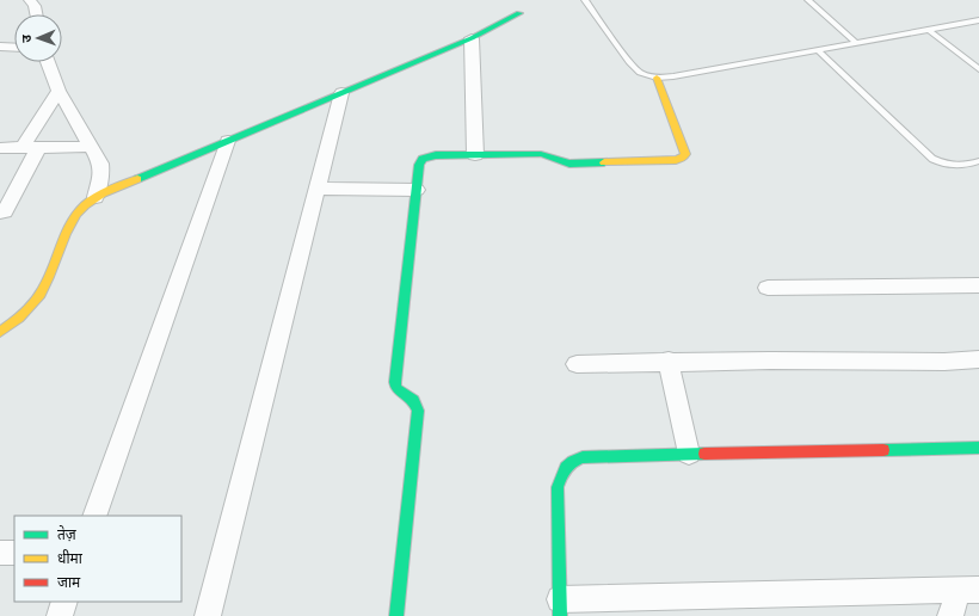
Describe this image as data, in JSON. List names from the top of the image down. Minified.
{"legend":["तेज़","धीमा","जाम"],"north":"left"}
